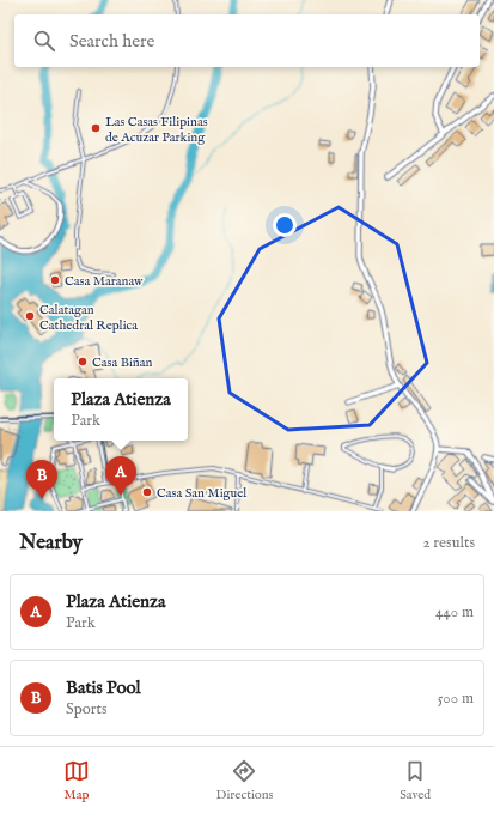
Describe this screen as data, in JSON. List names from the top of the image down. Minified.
{"places":["Las Casas Filipinas de Acuzar Parking","Casa Maranaw","Calatagan Cathedral Replica","Casa Biñan","Casa San Miguel"],"page":{"search":"Search here","popup":["Plaza Atienza","Park"],"pins":["A","B"],"heading":["Nearby","2 results"],"list":[{"mark":"A","name":"Plaza Atienza","note":"Park","value":"440 m"},{"mark":"B","name":"Batis Pool","note":"Sports","value":"500 m"}],"nav":["Map","Directions","Saved"]}}
